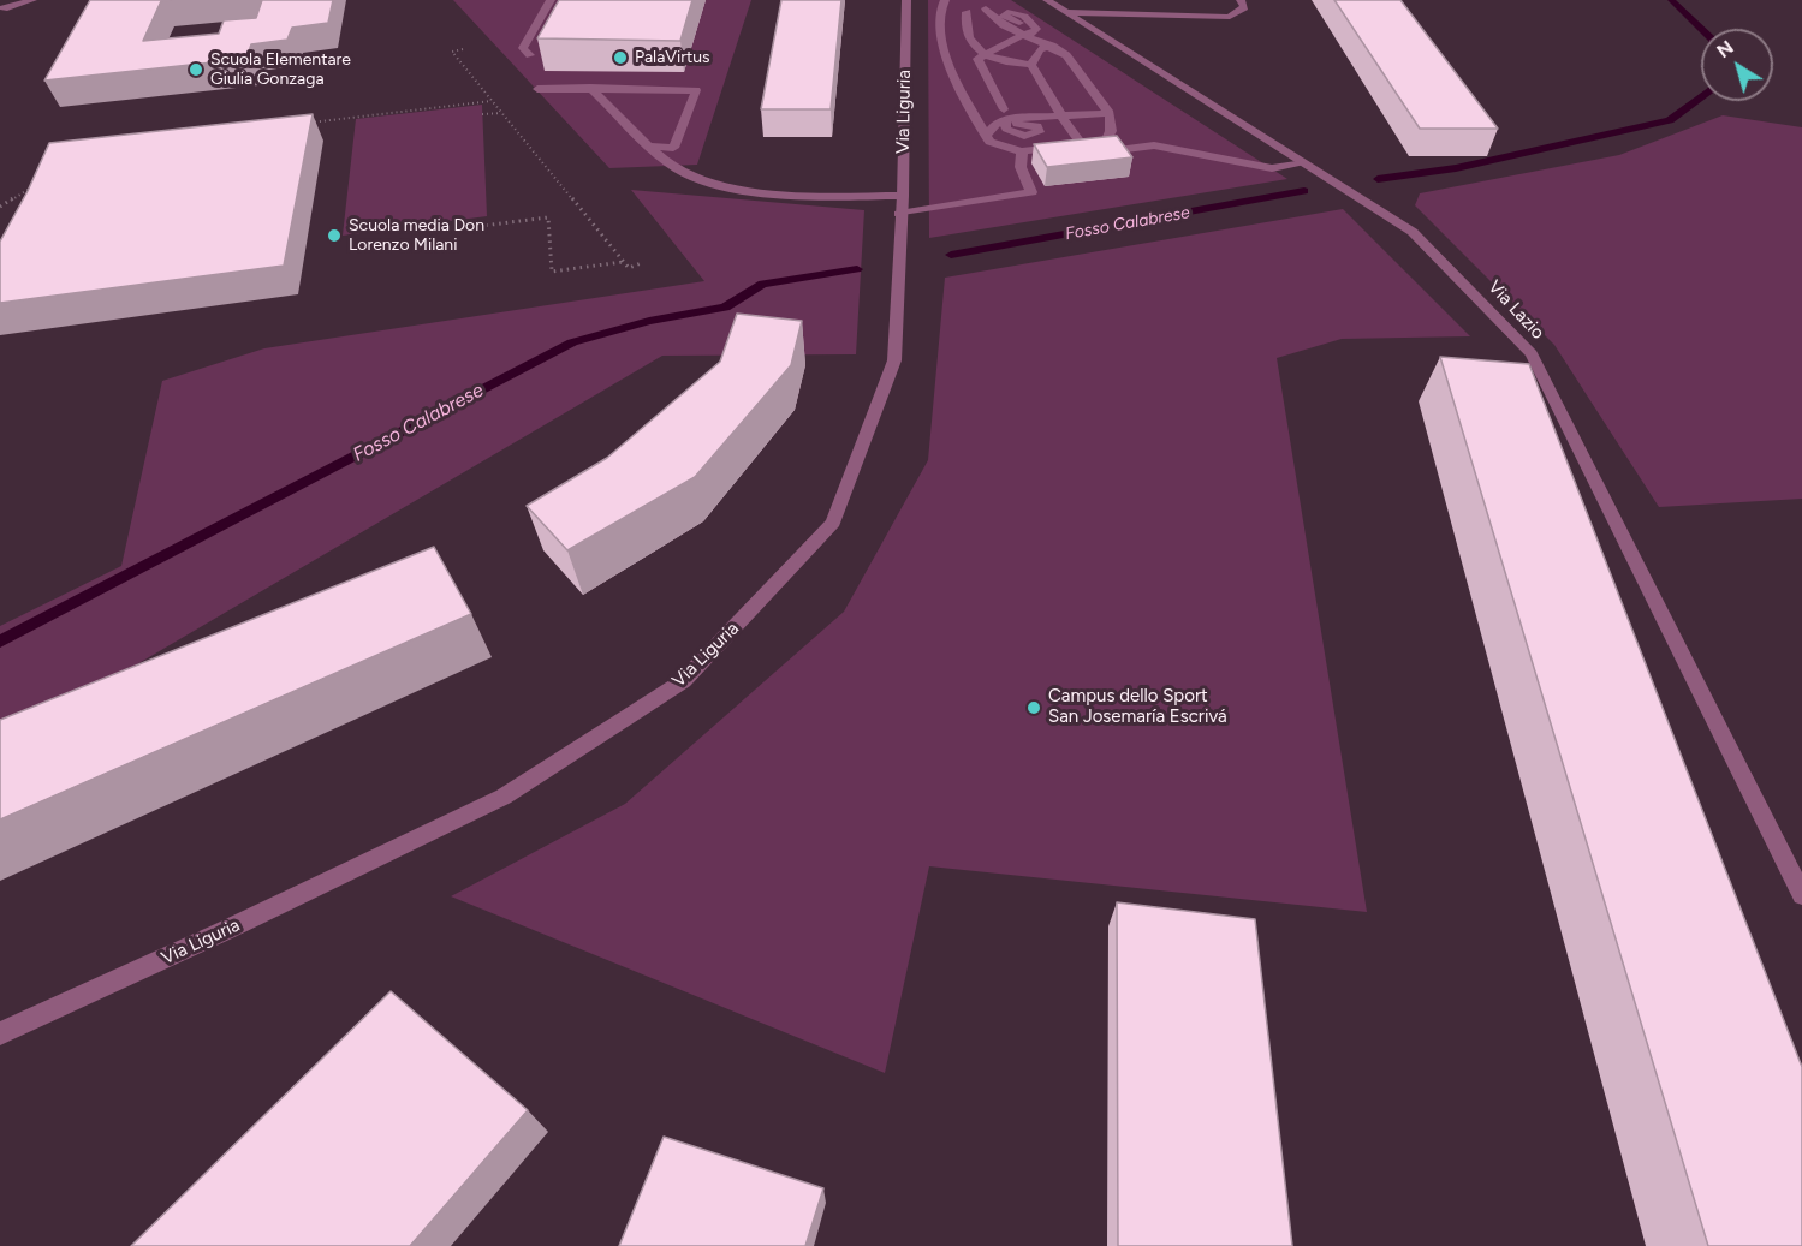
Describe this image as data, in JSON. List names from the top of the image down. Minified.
{"streets":{"street":["Via Liguria","Via Lazio"]},"water":["Fosso Calabrese"],"places":["PalaVirtus","Scuola Elementare Giulia Gonzaga","Scuola media Don Lorenzo Milani","Campus dello Sport San Josemaría Escrivá"],"north":"top left"}
